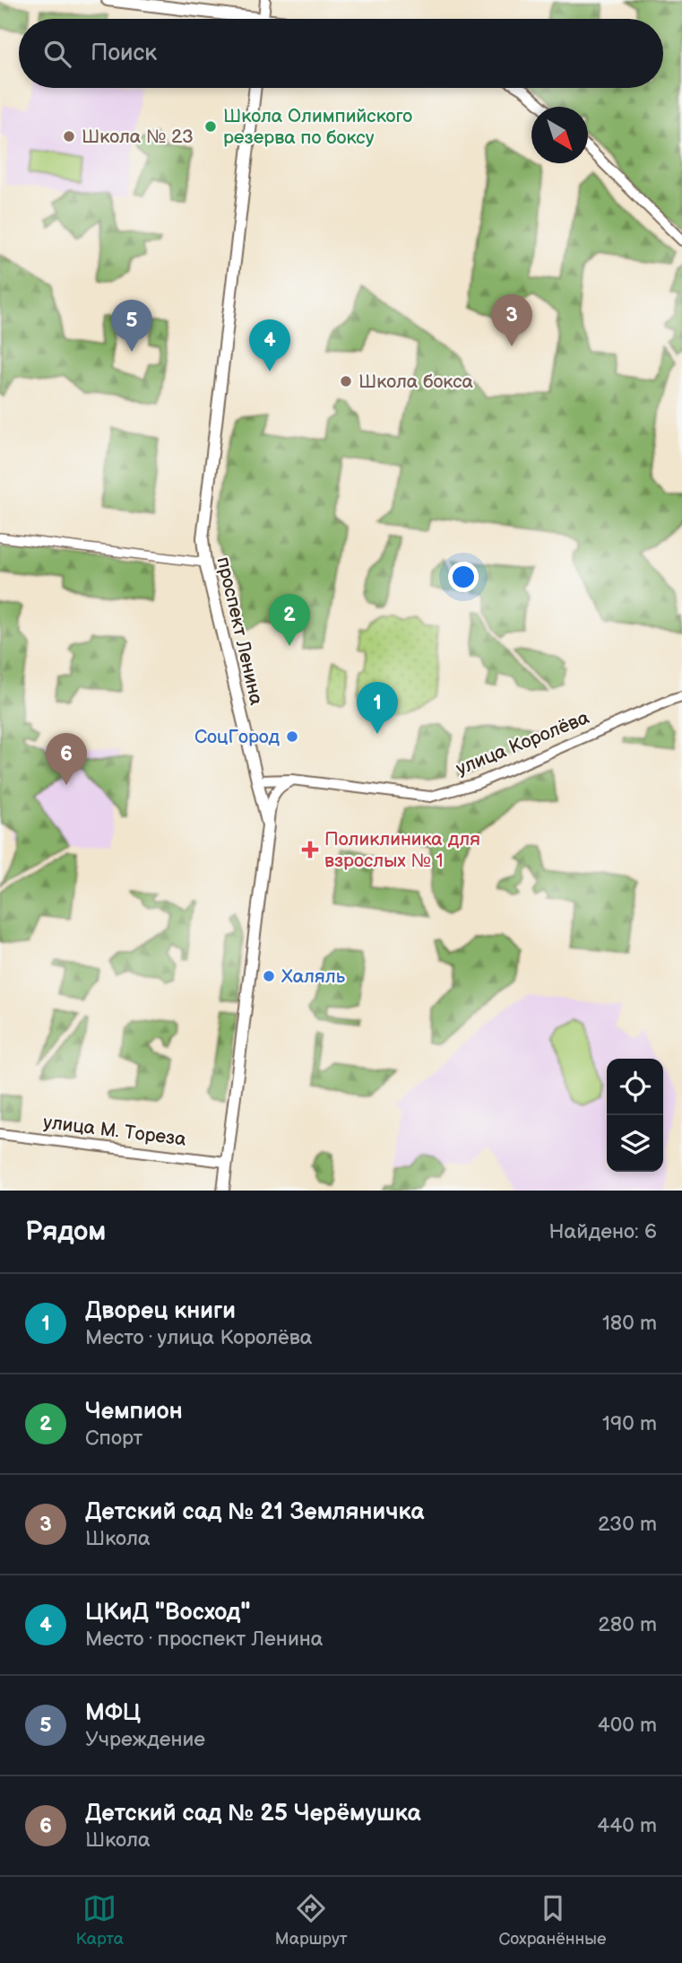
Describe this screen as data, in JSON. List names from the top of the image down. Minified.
{"streets":{"main road":["проспект Ленина"],"street":["улица Королёва","улица М. Тореза"]},"crossings":[["проспект Ленина","улица Королёва"],["проспект Ленина","улица М. Тореза"]],"places":{"other":["Школа Олимпийского резерва по боксу","Школа № 23","Школа бокса","СоцГород","Халяль"],"health":["Поликлиника для взрослых № 1"]},"north":"bottom right","page":{"search":"Поиск","pins":["3","5","4","2","1","6"],"heading":["Рядом","Найдено: 6"],"list":[{"mark":"1","name":"Дворец книги","note":"Место · улица Королёва","value":"180 m"},{"mark":"2","name":"Чемпион","note":"Спорт","value":"190 m"},{"mark":"3","name":"Детский сад № 21 Земляничка","note":"Школа","value":"230 m"},{"mark":"4","name":"ЦКиД \"Восход\"","note":"Место · проспект Ленина","value":"280 m"},{"mark":"5","name":"МФЦ","note":"Учреждение","value":"400 m"},{"mark":"6","name":"Детский сад № 25 Черёмушка","note":"Школа","value":"440 m"}],"nav":["Карта","Маршрут","Сохранённые"]}}
